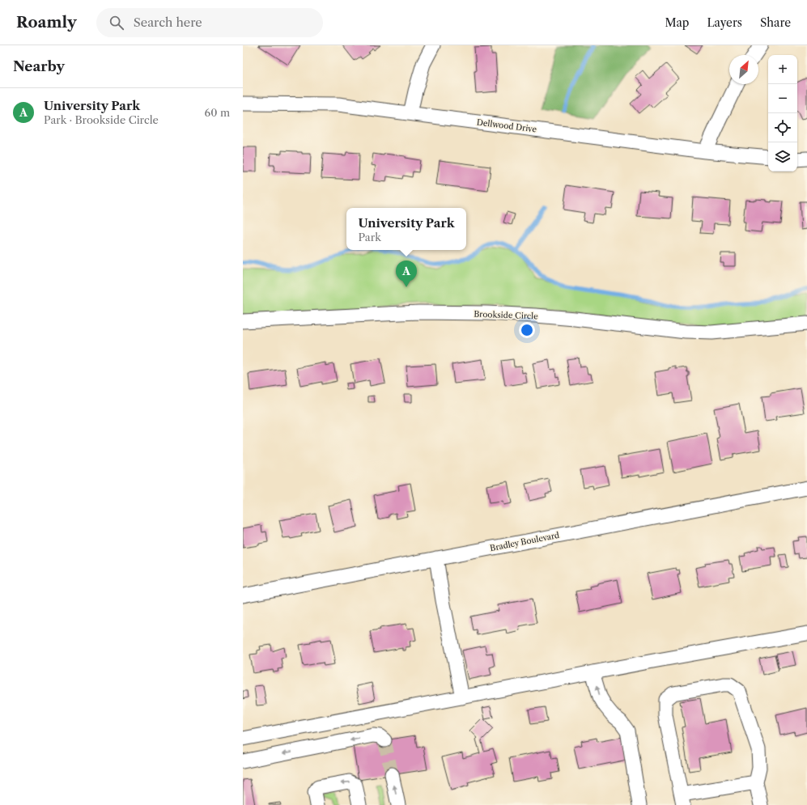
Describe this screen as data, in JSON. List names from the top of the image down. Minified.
{"streets":{"street":["Dellwood Drive","Brookside Circle","Bradley Boulevard"]},"north":"top right","page":{"header":"Roamly","search":"Search here","nav":["Map","Layers","Share"],"heading":"Nearby","map_buttons":["+","−"],"list":[{"mark":"A","name":"University Park","note":"Park · Brookside Circle","value":"60 m"}],"popup":["University Park","Park"],"pins":"A"}}
